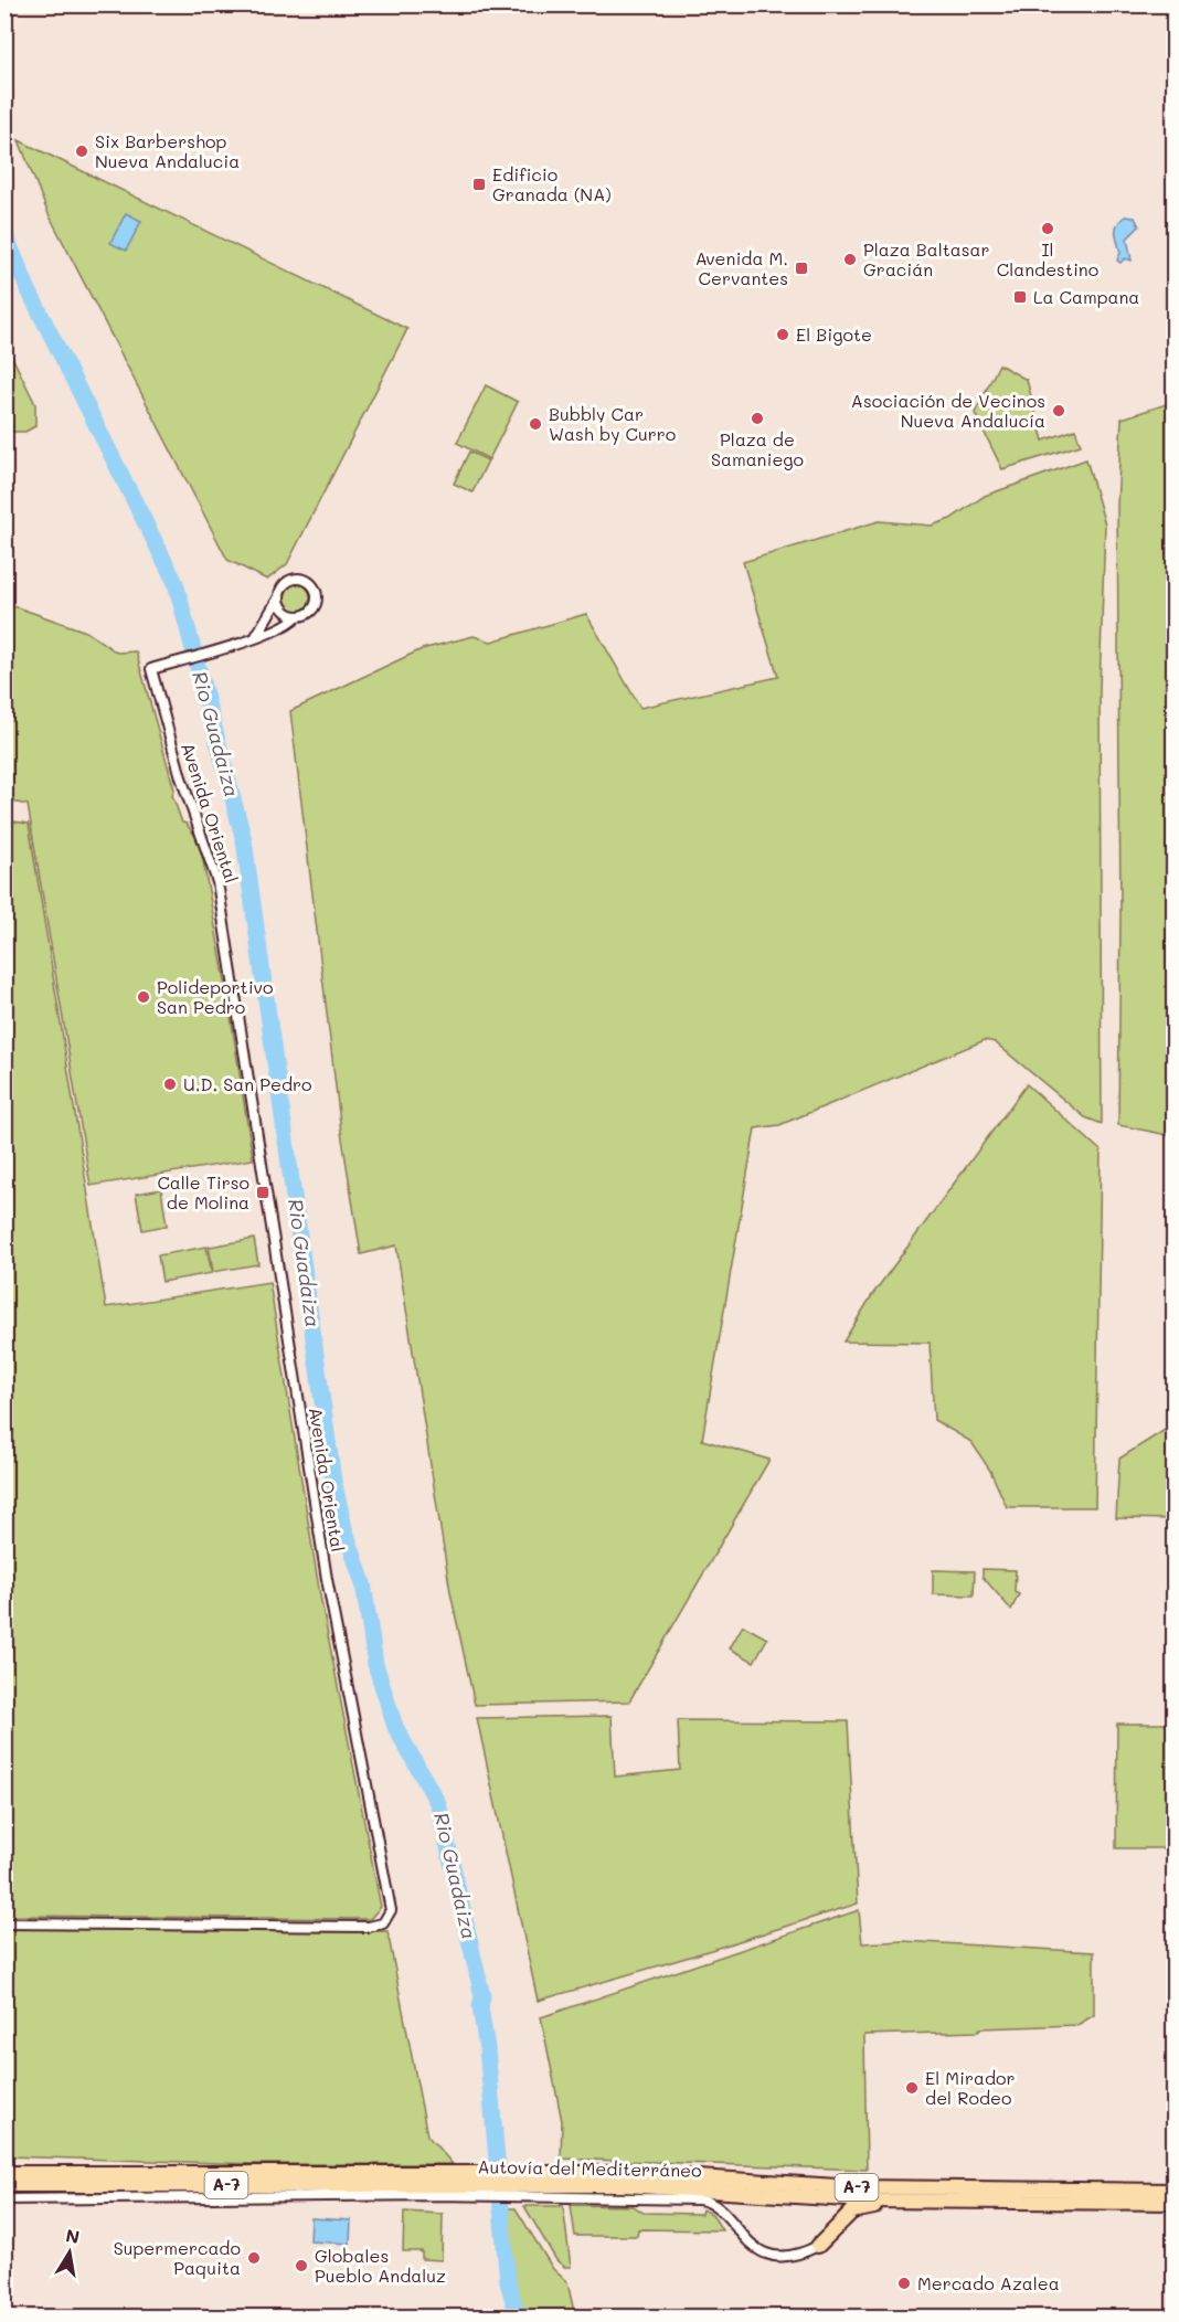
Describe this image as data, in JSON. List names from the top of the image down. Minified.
{"streets":{"highway":["Autovía del Mediterráneo","A-7"],"street":["Avenida Oriental"]},"water":["Rio Guadaiza"],"places":{"other":["Six Barbershop Nueva Andalucia","Il Clandestino","Plaza Baltasar Gracián","El Bigote","Asociación de Vecinos Nueva Andalucía","Plaza de Samaniego","Bubbly Car Wash by Curro","Polideportivo San Pedro","U.D. San Pedro","El Mirador del Rodeo","Supermercado Paquita","Globales Pueblo Andaluz","Mercado Azalea"],"transit":["Edificio Granada (NA)","Avenida M. Cervantes","La Campana","Calle Tirso de Molina"]},"north":"top"}
